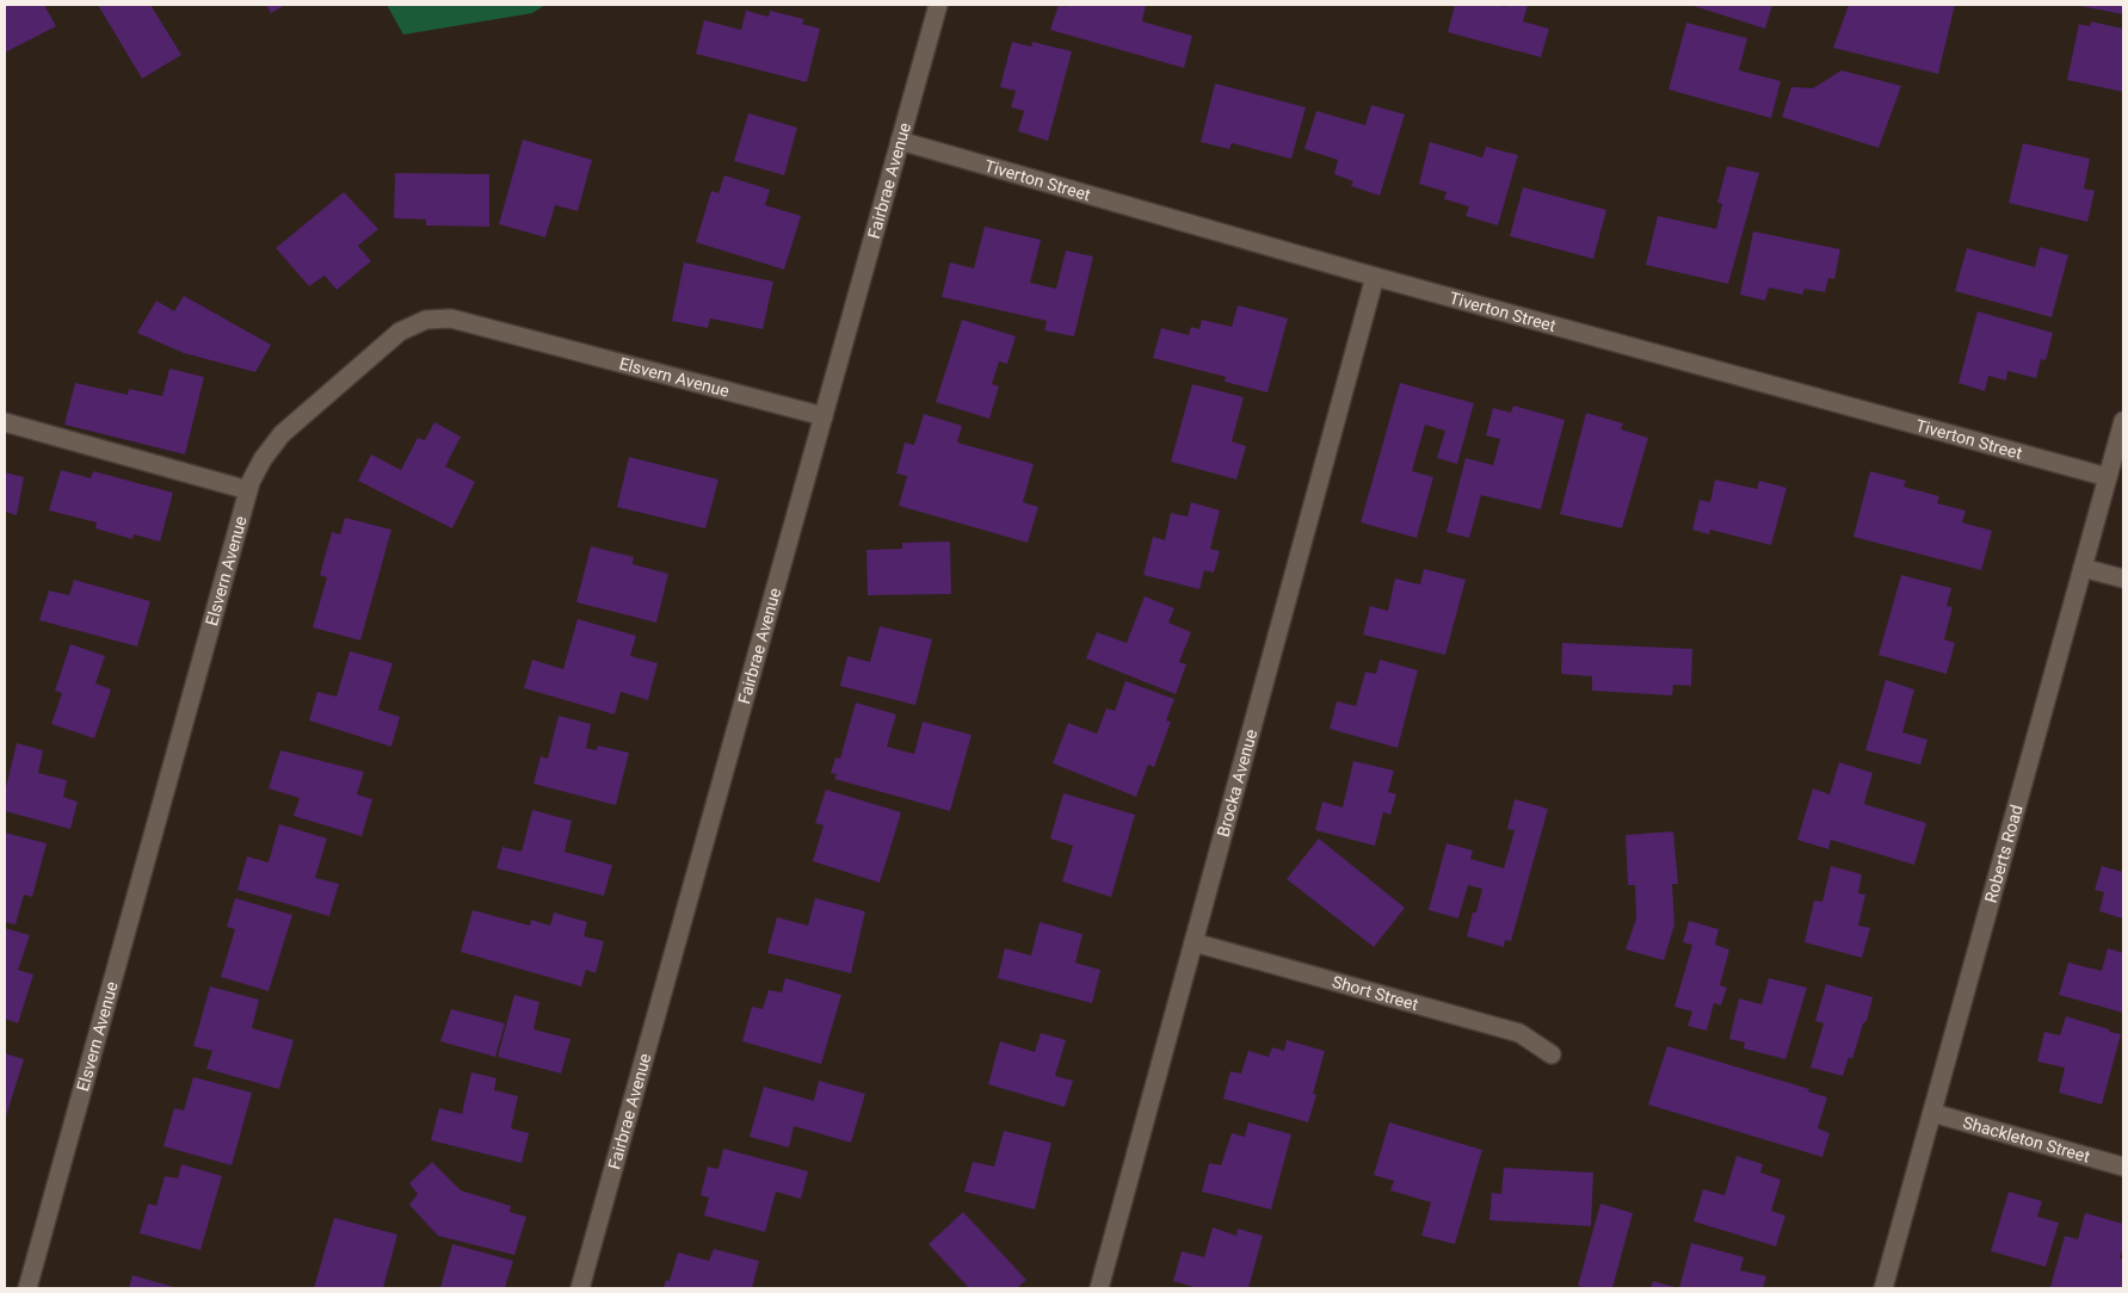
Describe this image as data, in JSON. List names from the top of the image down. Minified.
{"streets":{"street":["Tiverton Street","Fairbrae Avenue","Elsvern Avenue","Brocka Avenue","Roberts Road","Short Street","Shackleton Street"]},"crossings":[["Tiverton Street","Fairbrae Avenue"],["Tiverton Street","Brocka Avenue"],["Tiverton Street","Roberts Road"],["Fairbrae Avenue","Elsvern Avenue"],["Brocka Avenue","Short Street"],["Roberts Road","Shackleton Street"]]}
